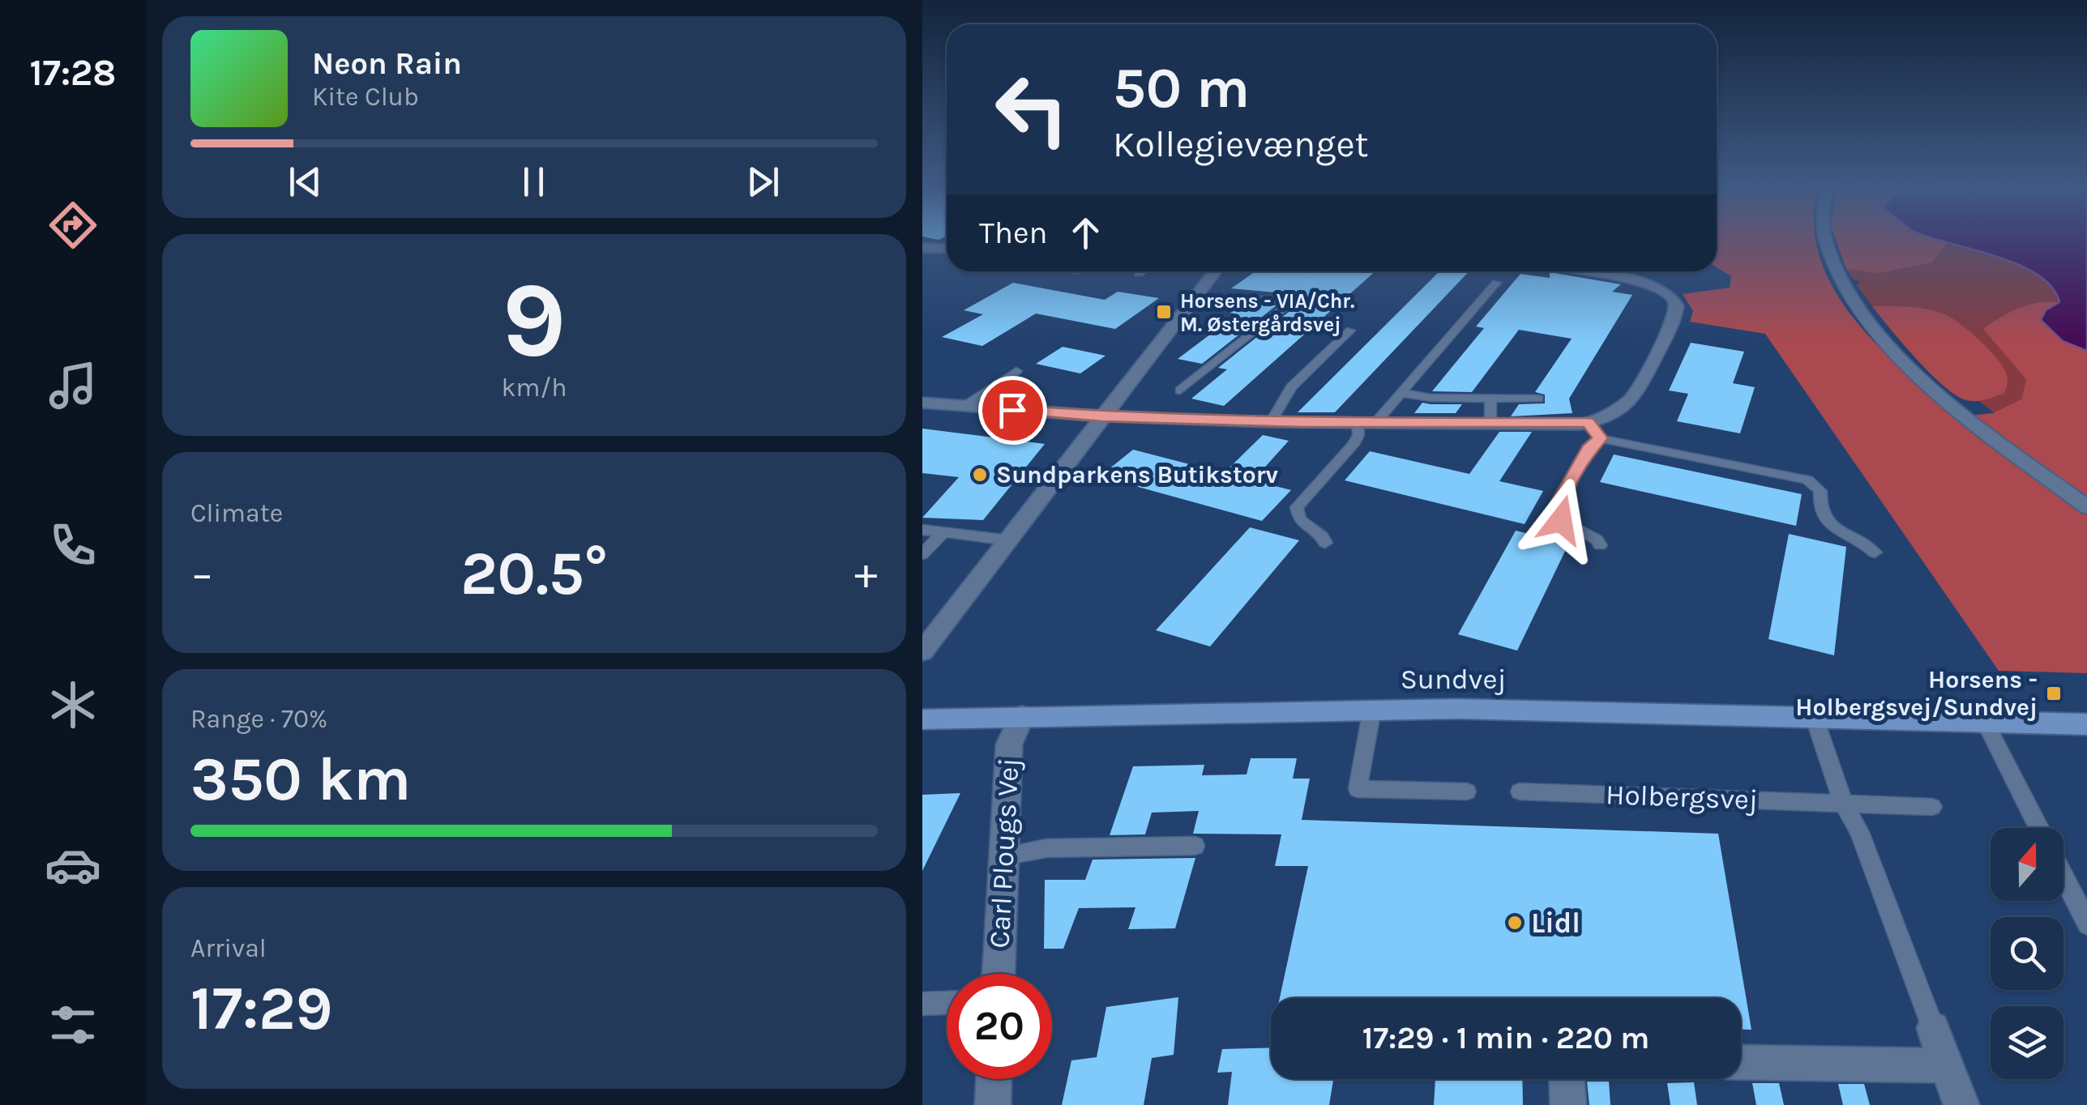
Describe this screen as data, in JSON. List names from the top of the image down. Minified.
{"streets":{"main road":["Sundvej"],"street":["Carl Plougs Vej"],"lane":["Holbergsvej"]},"crossings":[["Sundvej","Carl Plougs Vej"]],"places":{"transit":["Horsens - VIA/Chr. M. Østergårdsvej","Horsens - Holbergsvej/Sundvej"],"other":["Sundparkens Butikstorv","Lidl"]},"north":"top","page":{"tabs":"17:28","turn":["50 m","Kollegievænget"],"song":["Neon Rain","Kite Club"],"then":"Then","tile":[["9","km/h"],"Climate",["Range · 70%","350 km"],["Arrival","17:29"]],"heat":["−","20.5°","+"],"limit":"20","trip":"17:29 · 1 min · 220 m"}}
